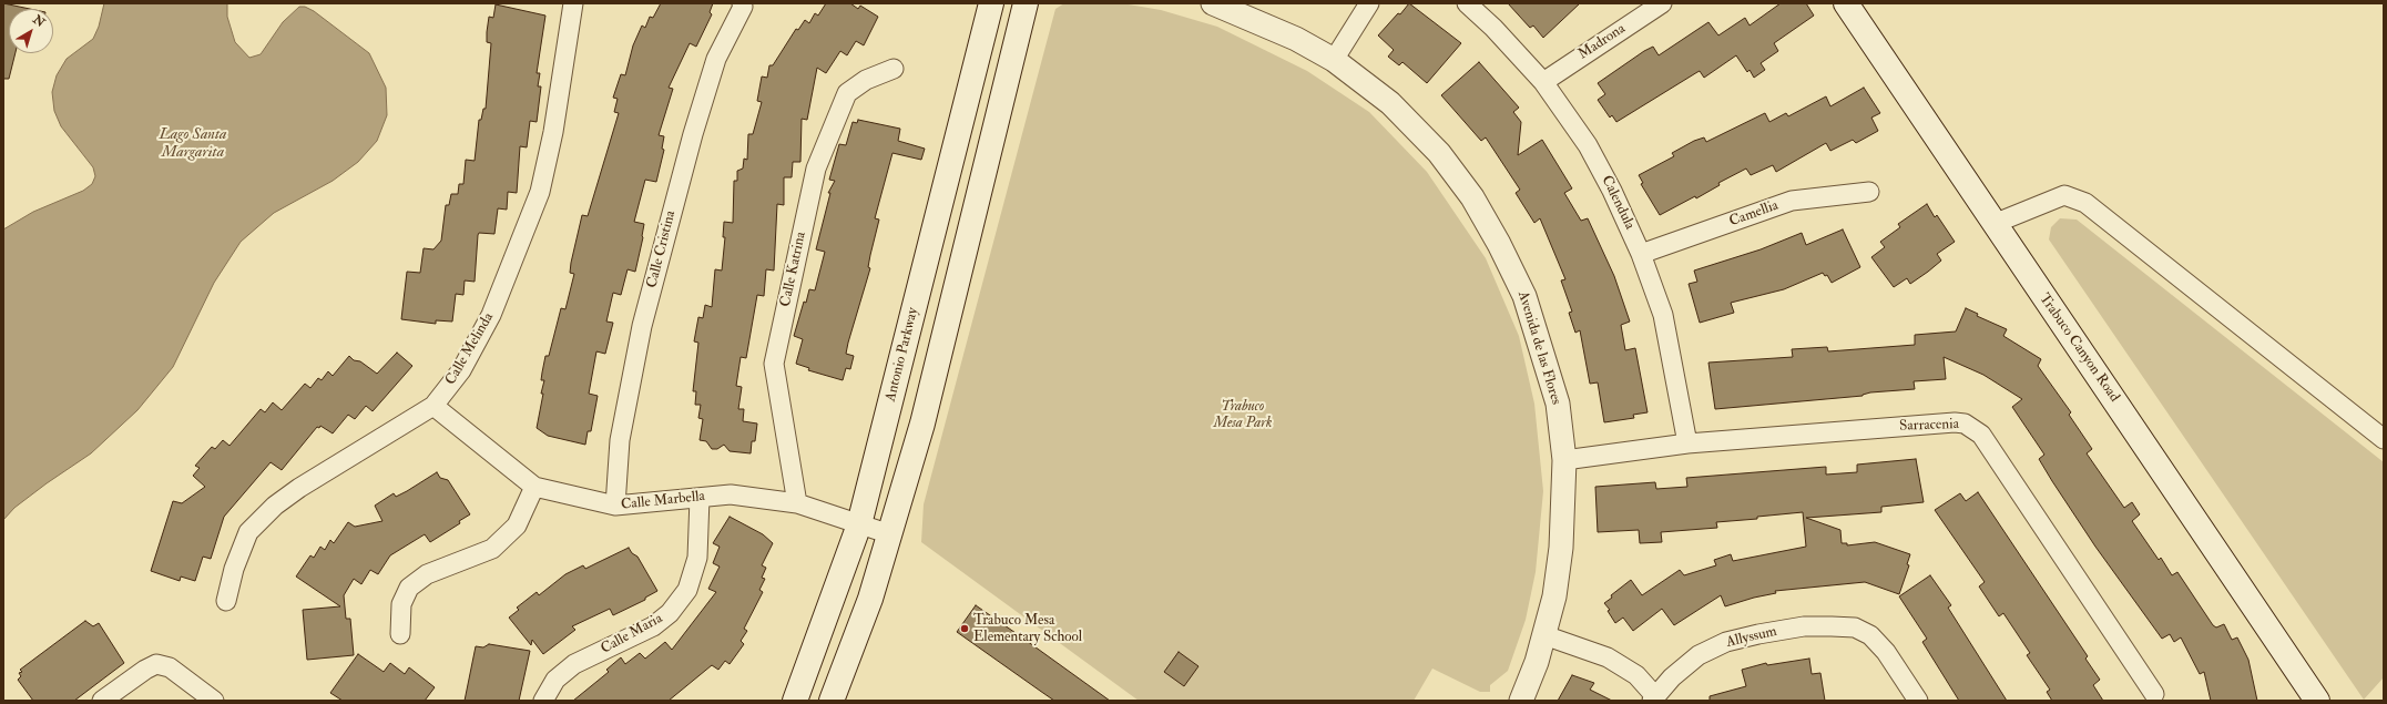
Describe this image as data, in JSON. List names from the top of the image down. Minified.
{"streets":{"main road":["Trabuco Canyon Road","Antonio Parkway"],"street":["Madrona","Calendula","Camellia","Calle Cristina","Calle Katrina","Avenida de las Flores","Calle Melinda","Sarracenia","Calle Marbella","Calle Maria","Allyssum"]},"crossings":[["Madrona","Calendula"],["Calendula","Camellia"],["Calendula","Sarracenia"],["Calle Cristina","Calle Marbella"],["Calle Katrina","Calle Marbella"],["Avenida de las Flores","Sarracenia"],["Calle Melinda","Calle Marbella"],["Antonio Parkway","Calle Marbella"],["Calle Marbella","Calle Maria"]],"water":["Lago Santa Margarita"],"parks":["Trabuco Mesa Park"],"places":["Trabuco Mesa Elementary School"],"north":"top right"}
